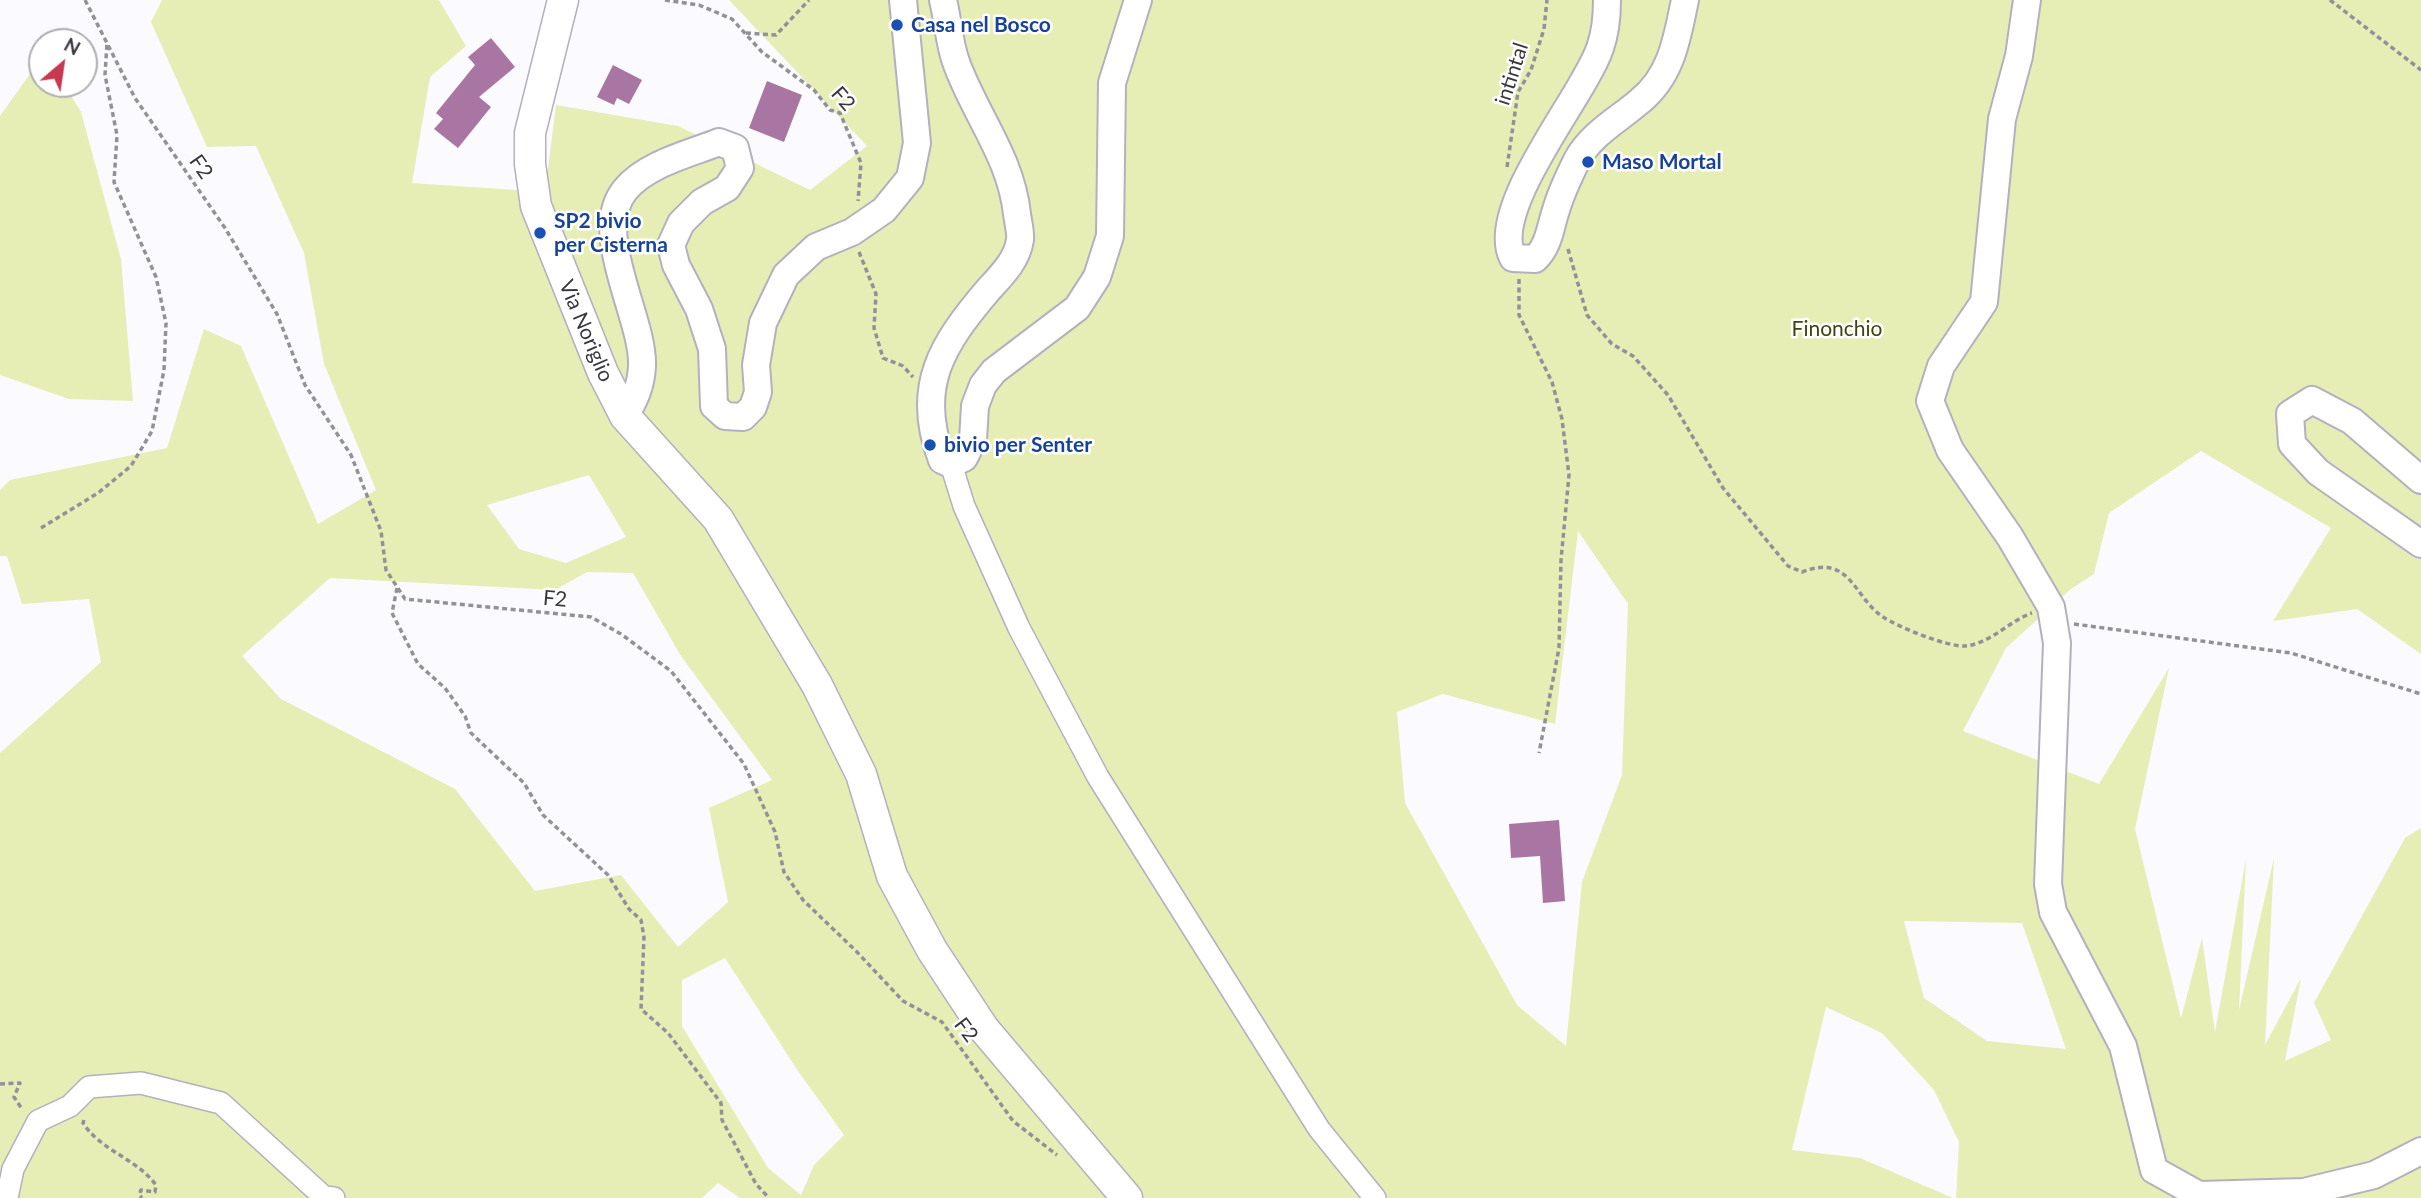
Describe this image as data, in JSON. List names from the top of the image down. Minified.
{"streets":{"main road":["Via Noriglio"],"path":["intintal","F2"]},"parks":["Finonchio"],"places":["Casa nel Bosco","Maso Mortal","SP2 bivio per Cisterna","bivio per Senter"],"north":"top right"}
